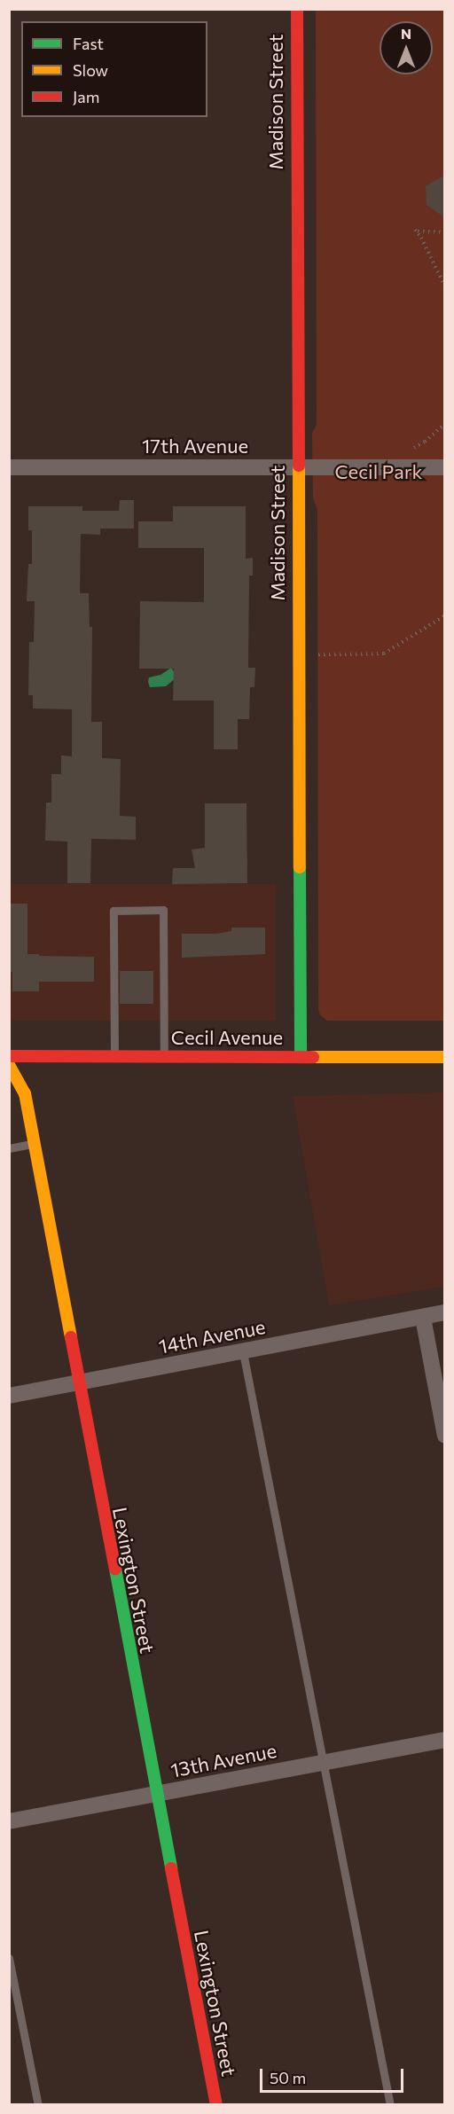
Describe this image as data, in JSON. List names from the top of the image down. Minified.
{"streets":{"street":["Madison Street","17th Avenue","Cecil Avenue","14th Avenue","Lexington Street","13th Avenue"]},"crossings":[["Madison Street","17th Avenue"],["Madison Street","Cecil Avenue"],["14th Avenue","Lexington Street"],["Lexington Street","13th Avenue"]],"parks":["Cecil Park"],"legend":["Fast","Slow","Jam"],"scale_bar":"50 m","north":"top"}
